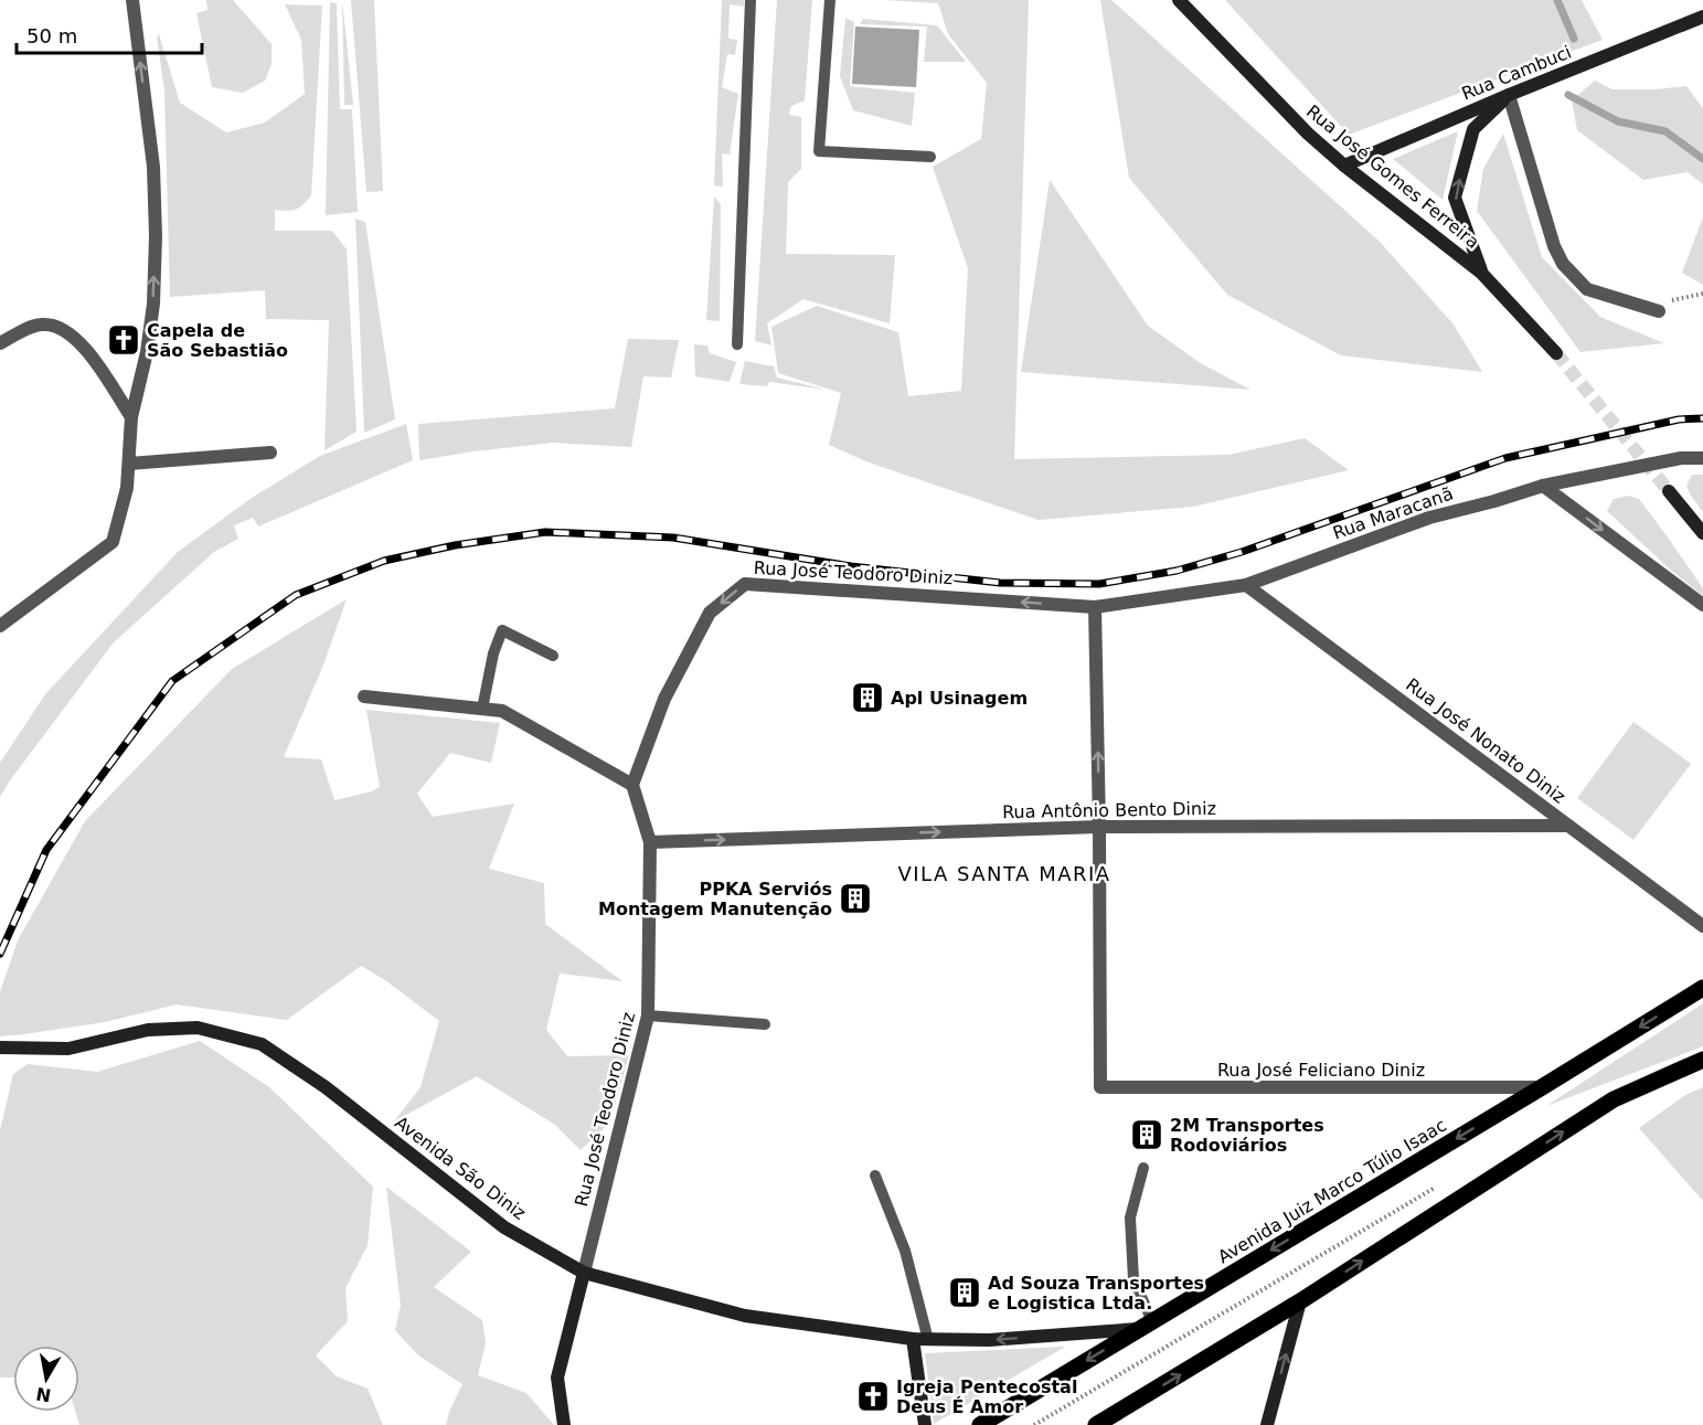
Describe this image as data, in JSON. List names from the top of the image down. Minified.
{"streets":{"main road":["Avenida Juiz Marco Túlio Isaac"],"street":["Rua Cambuci","Rua José Gomes Ferreira","Rua Maracanã","Rua José Teodoro Diniz","Rua José Nonato Diniz","Rua Antônio Bento Diniz","Rua José Feliciano Diniz","Avenida São Diniz"]},"crossings":[["Rua Cambuci","Rua José Gomes Ferreira"],["Rua Maracanã","Rua José Teodoro Diniz"],["Rua Maracanã","Rua José Nonato Diniz"],["Rua José Teodoro Diniz","Rua Antônio Bento Diniz"],["Rua José Teodoro Diniz","Avenida São Diniz"],["Rua José Nonato Diniz","Rua Antônio Bento Diniz"],["Rua Antônio Bento Diniz","Rua José Feliciano Diniz"],["Rua José Feliciano Diniz","Avenida Juiz Marco Túlio Isaac"],["Avenida São Diniz","Avenida Juiz Marco Túlio Isaac"]],"one_way":["Rua José Teodoro Diniz","Rua Antônio Bento Diniz"],"districts":["VILA SANTA MARIA"],"places":{"church":["Capela de São Sebastião","Igreja Pentecostal Deus É Amor"],"building":["Apl Usinagem","PPKA Serviós Montagem Manutenção","2M Transportes Rodoviários","Ad Souza Transportes e Logistica Ltda."]},"scale_bar":"50 m","north":"bottom"}
